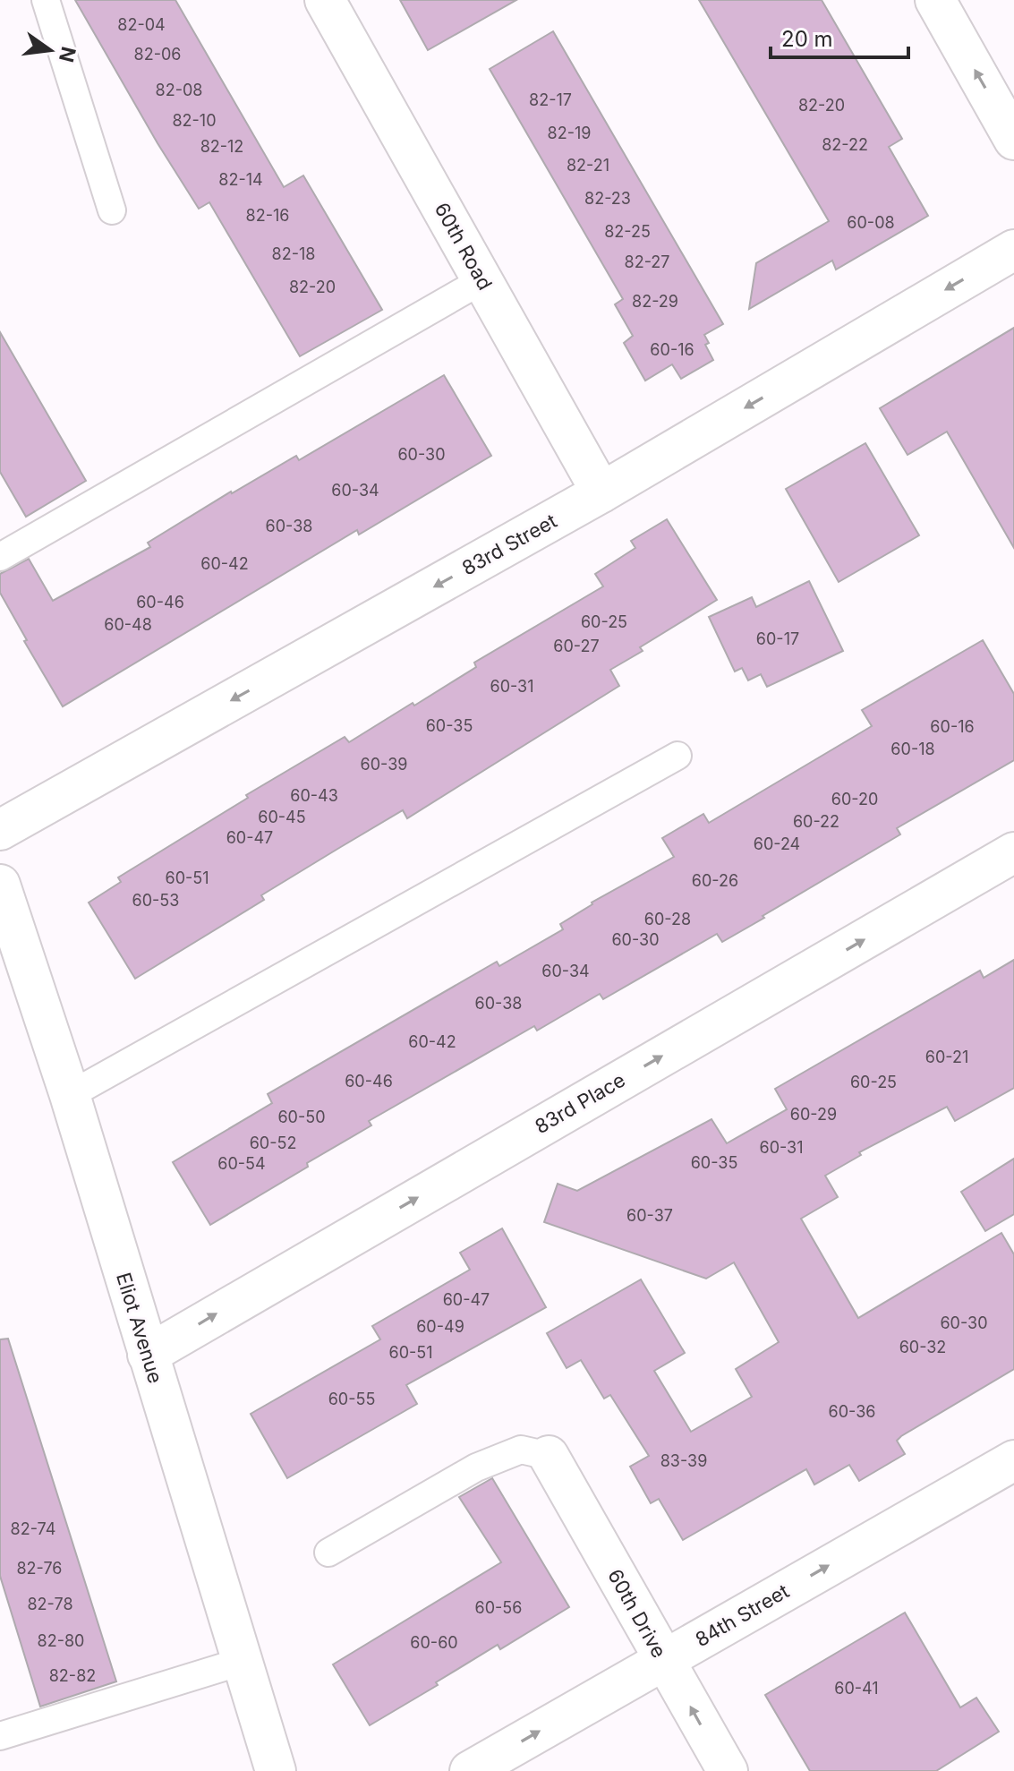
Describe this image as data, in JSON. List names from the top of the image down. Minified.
{"streets":{"street":["60th Road","83rd Street","83rd Place","Eliot Avenue","60th Drive","84th Street"]},"crossings":[["60th Road","83rd Street"],["83rd Place","Eliot Avenue"],["60th Drive","84th Street"]],"one_way":["83rd Street","83rd Place","60th Drive","84th Street"],"house_numbers":["82-04","82-06","82-08","82-17","82-20","82-10","82-19","82-22","82-12","82-21","82-14","82-23","82-16","60-08","82-25","82-18","82-27","82-20","82-29","60-16","60-30","60-34","60-38","60-42","60-46","60-25","60-48","60-17","60-27","60-31","60-35","60-16","60-18","60-39","60-43","60-20","60-45","60-22","60-47","60-24","60-51","60-26","60-53","60-28","60-30","60-34","60-38","60-42","60-21","60-46","60-25","60-29","60-50","60-52","60-31","60-35","60-54","60-37","60-47","60-30","60-49","60-32","60-51","60-55","60-36","83-39","82-74","82-76","82-78","60-56","82-80","60-60","82-82","60-41"],"scale_bar":"20 m","north":"right"}
